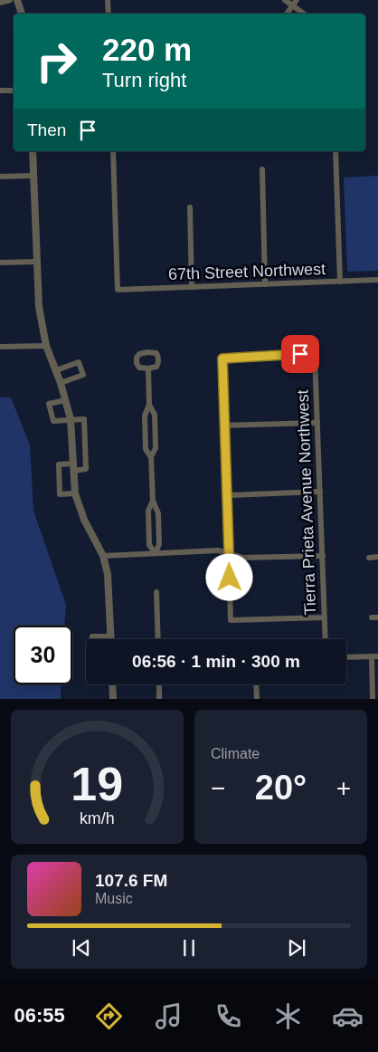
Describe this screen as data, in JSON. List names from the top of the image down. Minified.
{"streets":{"street":["67th Street Northwest","Tierra Prieta Avenue Northwest"]},"page":{"turn":["220 m","Turn right"],"then":"Then","limit":"30","trip":"06:56 · 1 min · 300 m","tile":"Climate","heat":["−","20°","+"],"song":["107.6 FM","Music"],"tabs":"06:55","gauge":["19","km/h"]}}
